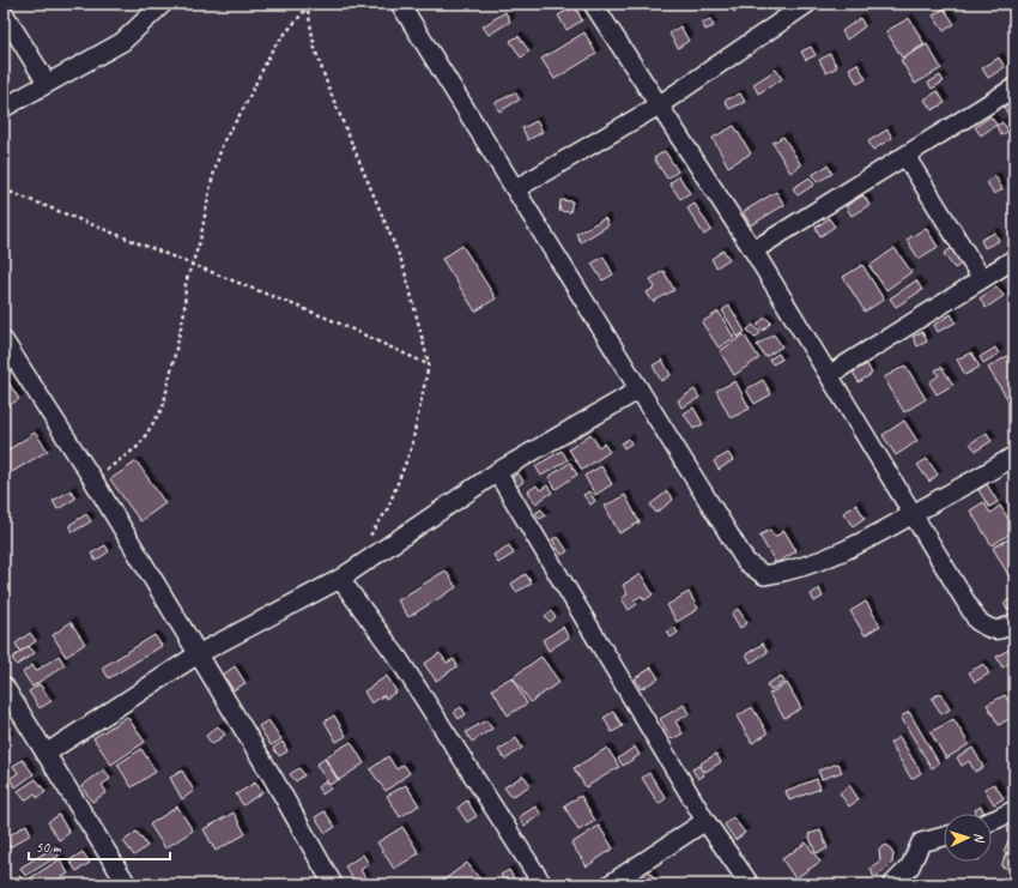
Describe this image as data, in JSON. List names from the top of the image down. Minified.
{"scale_bar":"50 m","north":"right"}
